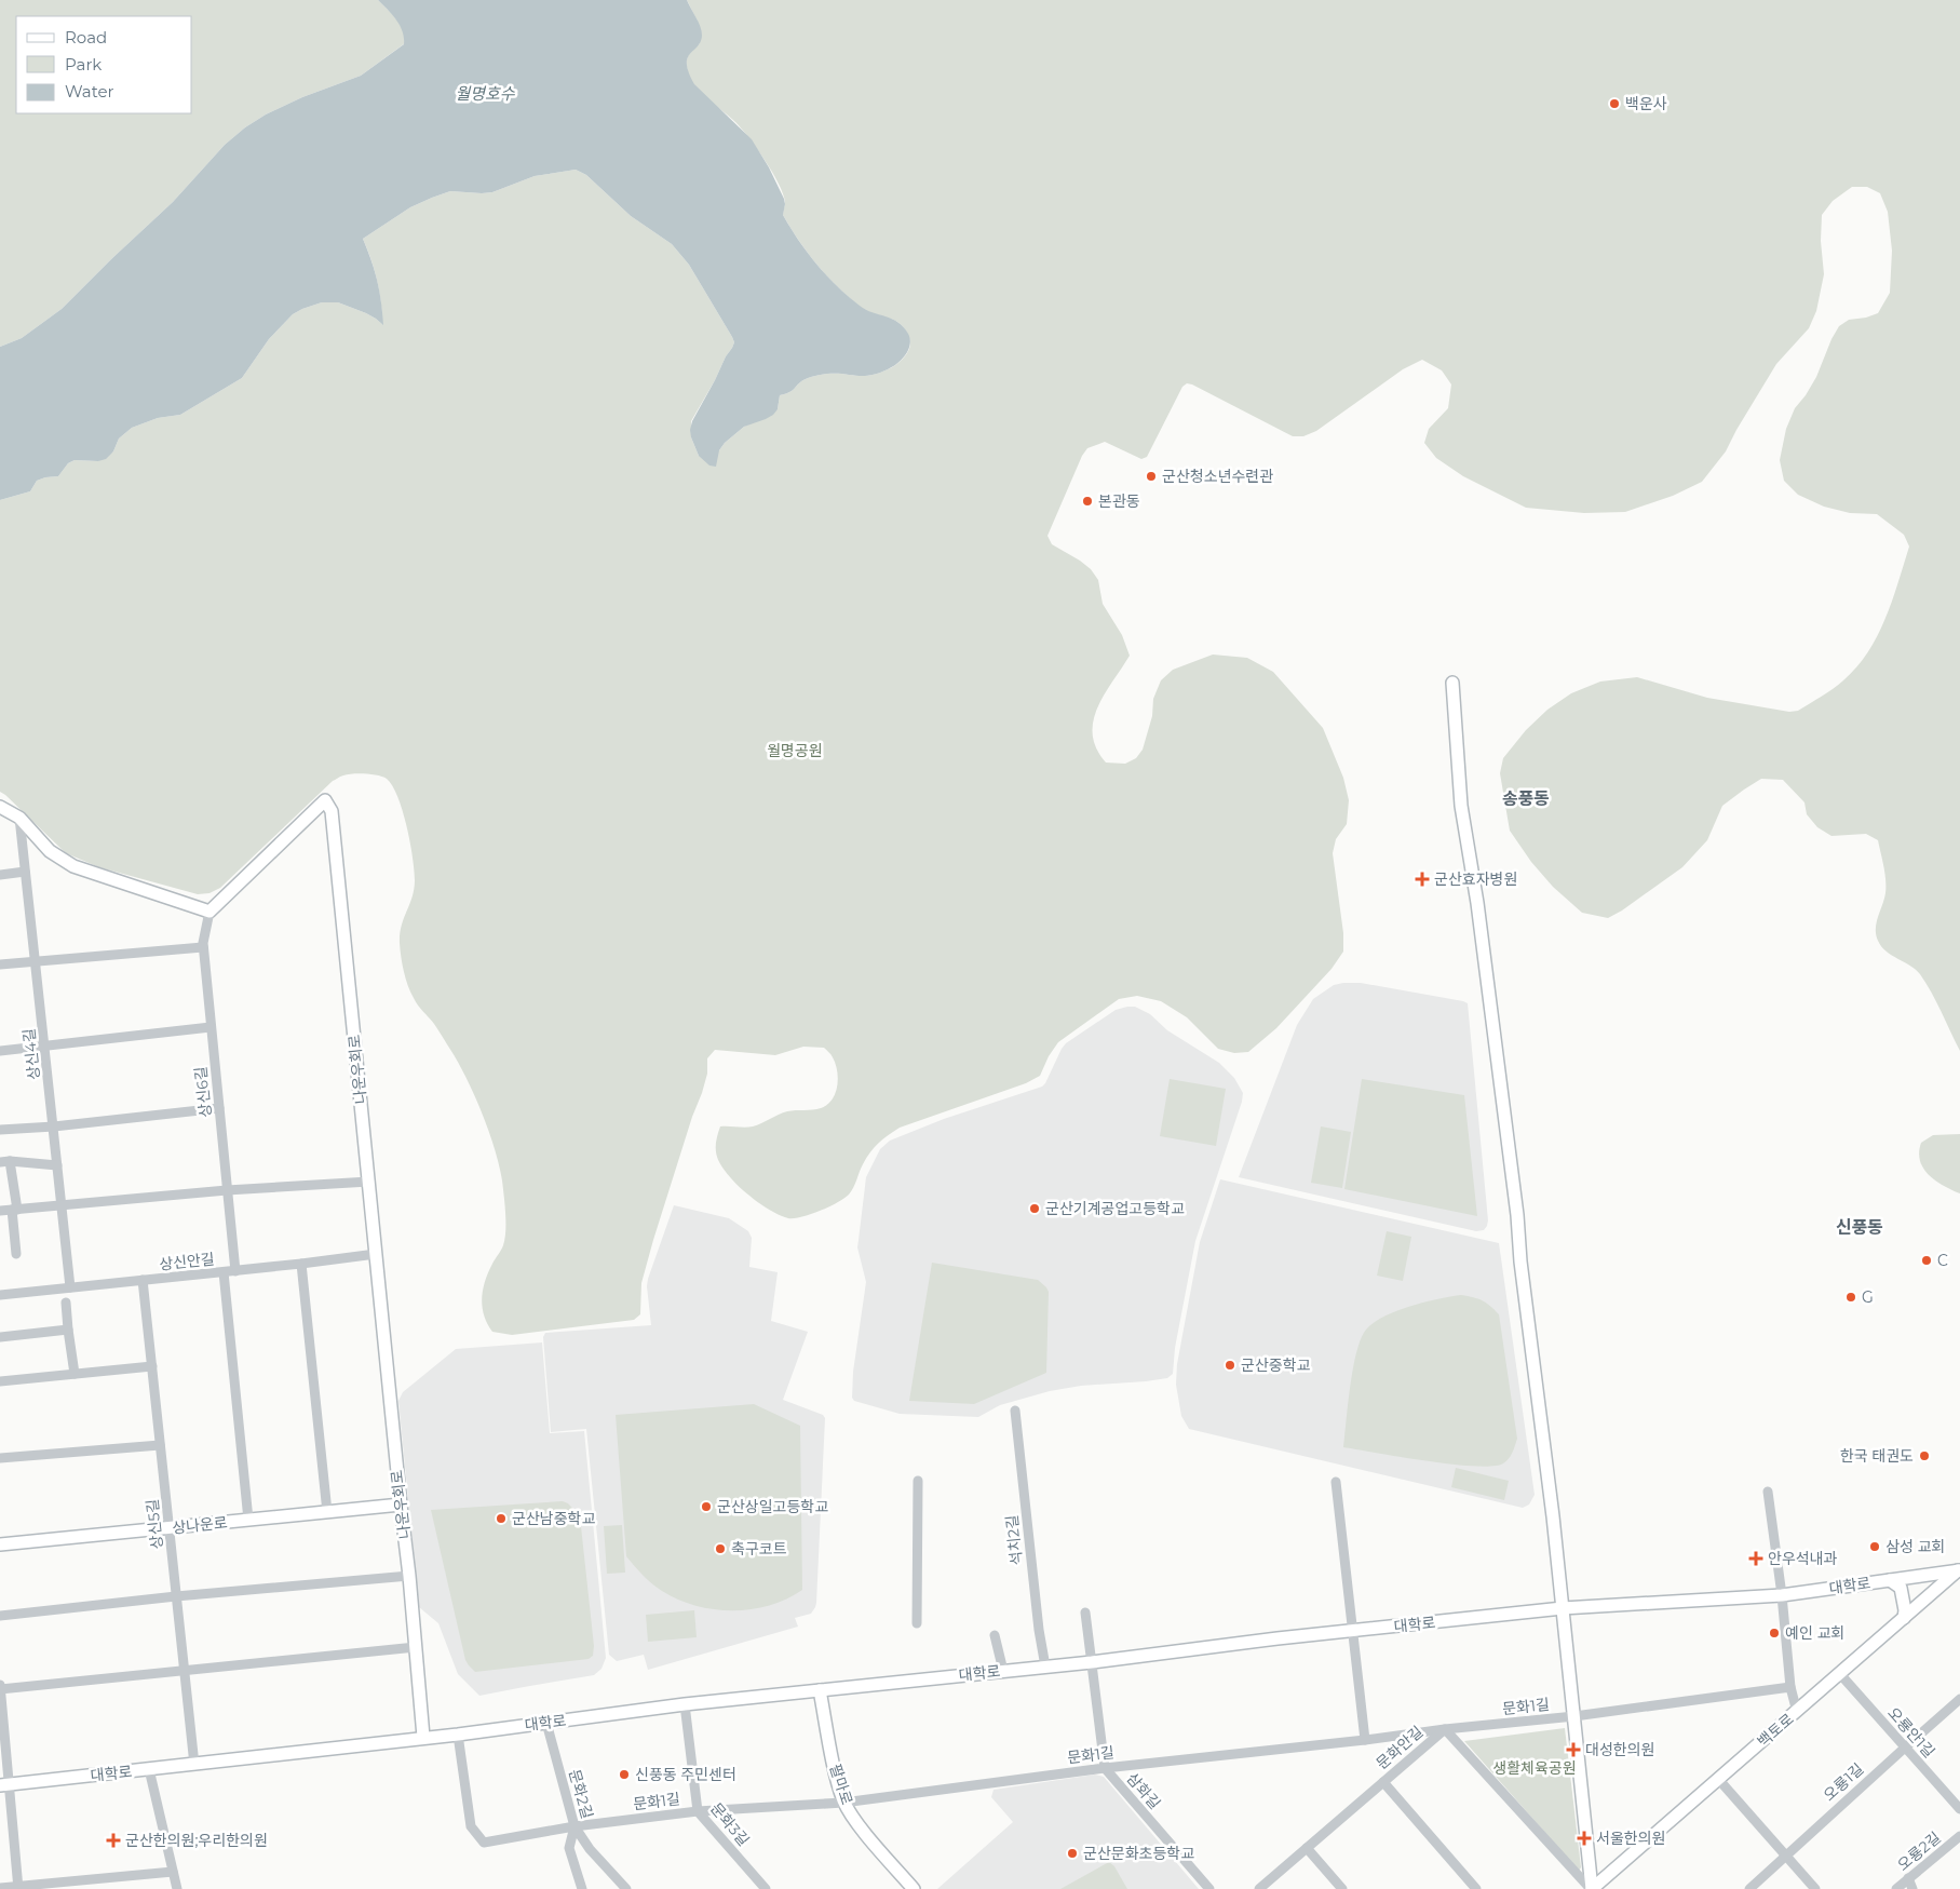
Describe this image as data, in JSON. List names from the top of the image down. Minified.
{"streets":{"street":["상신4길","나운우회로","상신6길","상신안길","상신5길","상나운로","석치2길","대학로","문화1길","백토로","오룡안1길","문화안길","오룡1길","팔마로","삼화길","문화2길","문화3길","오룡2길"]},"crossings":[["상신4길","상신안길"],["나운우회로","상신6길"],["나운우회로","상신안길"],["나운우회로","상나운로"],["나운우회로","대학로"],["상신6길","상신안길"],["상신안길","상신5길"],["상신5길","상나운로"],["상신5길","대학로"],["석치2길","대학로"],["대학로","문화1길"],["대학로","백토로"],["대학로","팔마로"],["대학로","문화2길"],["대학로","문화3길"],["문화1길","문화안길"],["문화1길","팔마로"],["문화1길","삼화길"],["문화1길","문화2길"],["문화1길","문화3길"],["백토로","오룡안1길"],["백토로","문화안길"],["오룡안1길","오룡1길"]],"districts":["송풍동","신풍동"],"water":["월명호수"],"parks":["월명공원","생활체육공원"],"places":{"other":["백운사","군산청소년수련관","본관동","군산기계공업고등학교","C","G","군산중학교","한국 태권도","군산상일고등학교","군산남중학교","삼성 교회","축구코트","예인 교회","신풍동 주민센터","군산문화초등학교"],"health":["군산효자병원","안우석내과","대성한의원","서울한의원","군산한의원;우리한의원"]},"legend":["Road","Park","Water"]}
